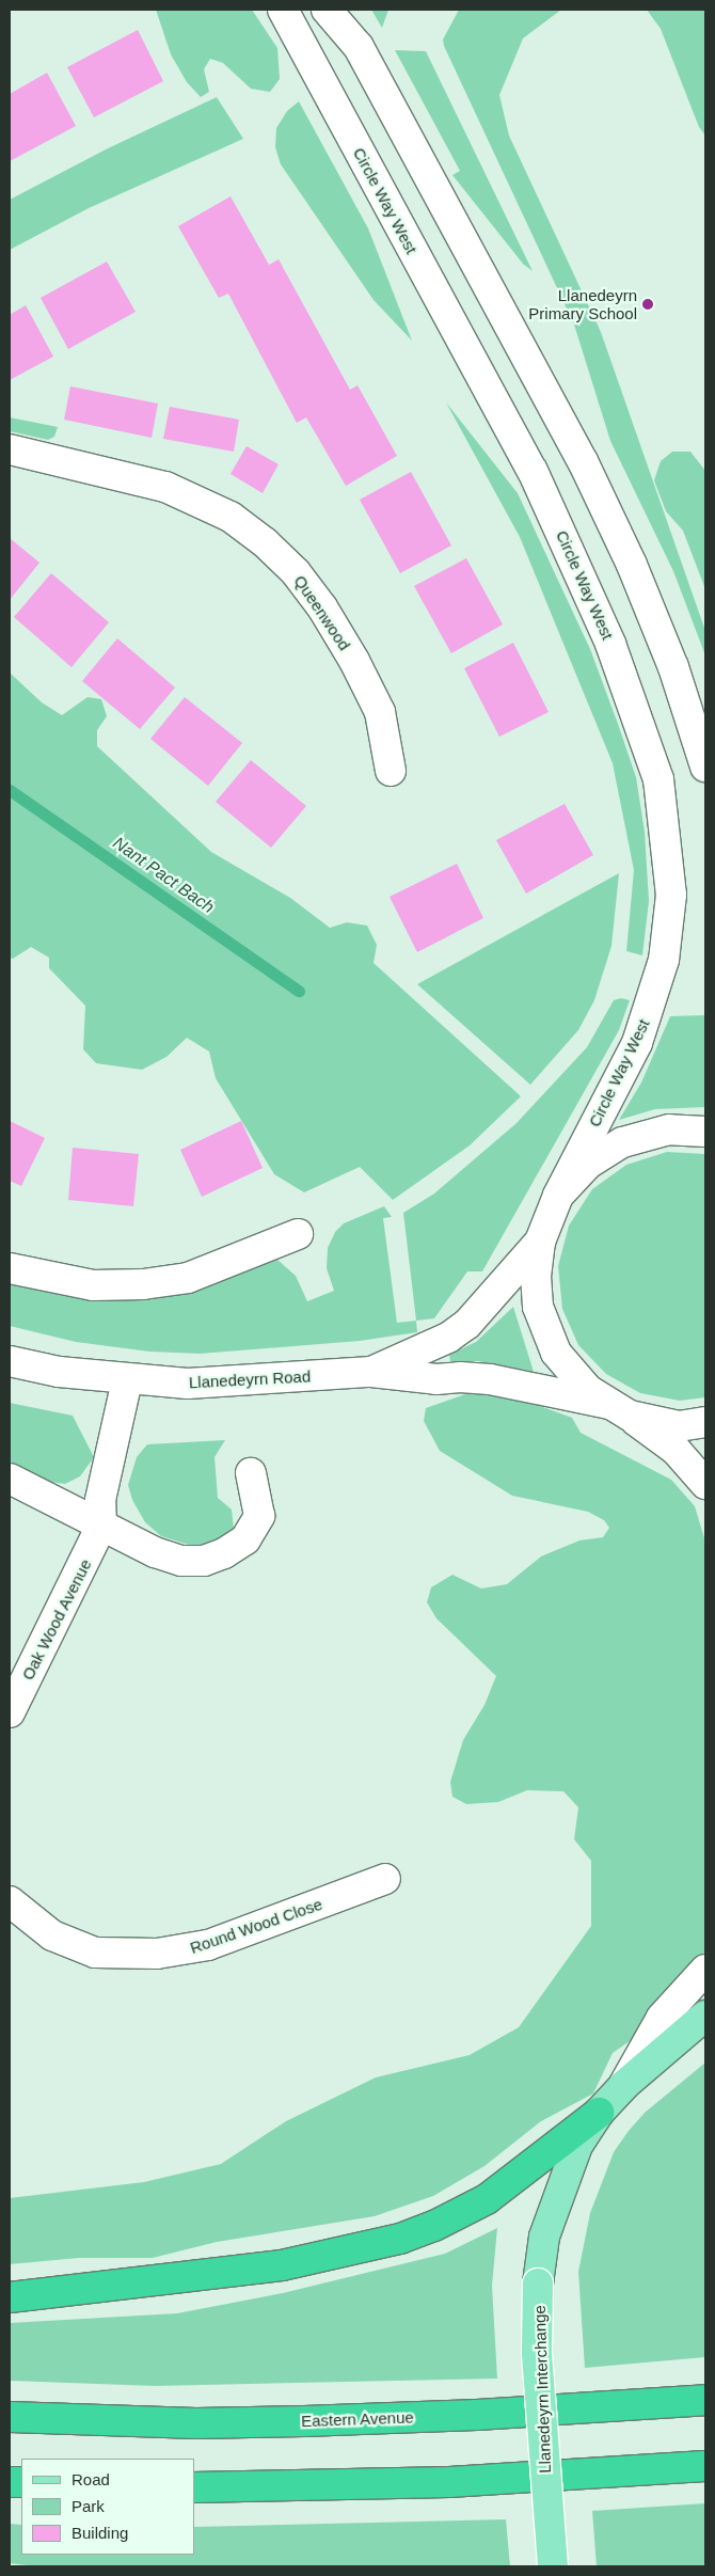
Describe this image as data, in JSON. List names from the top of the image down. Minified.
{"streets":{"highway":["Eastern Avenue"],"main road":["Llanedeyrn Interchange"],"street":["Circle Way West","Queenwood","Llanedeyrn Road","Oak Wood Avenue","Round Wood Close"]},"crossings":[["Circle Way West","Llanedeyrn Road"]],"water":["Nant Pact Bach"],"places":["Llanedeyrn Primary School"],"legend":["Road","Park","Building"]}
